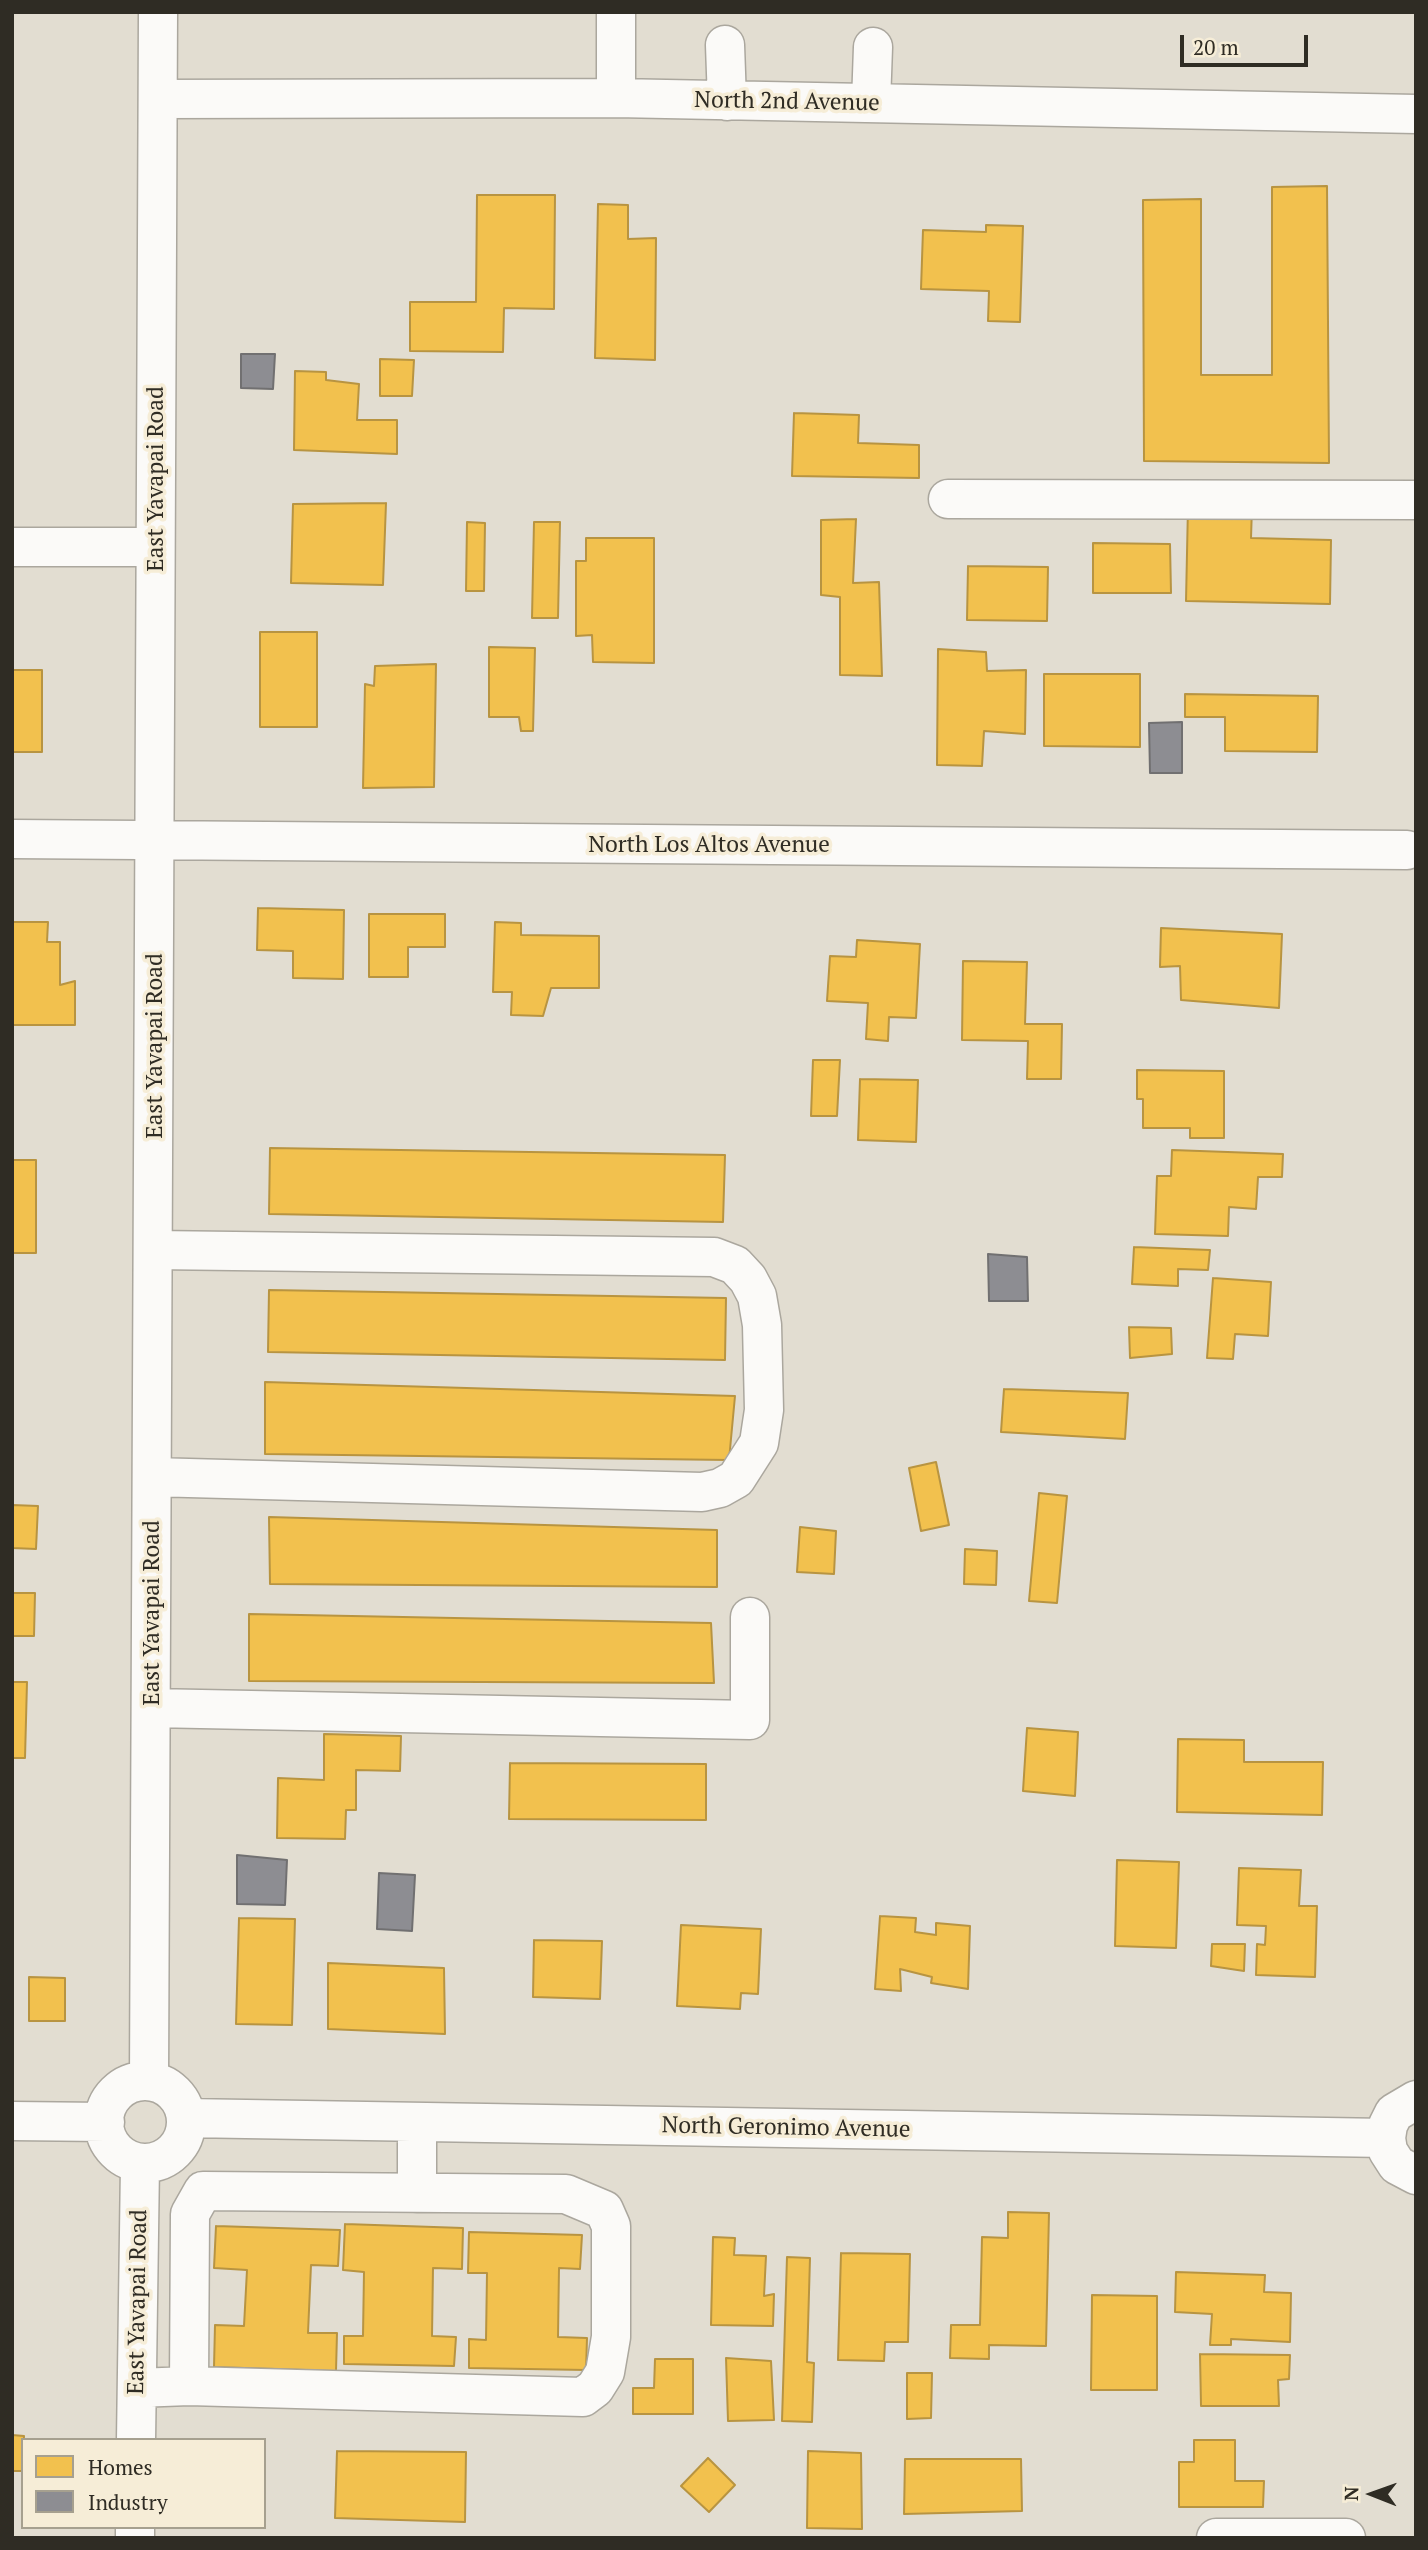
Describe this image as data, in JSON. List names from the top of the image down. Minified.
{"streets":{"street":["North 2nd Avenue","East Yavapai Road","North Los Altos Avenue","North Geronimo Avenue"]},"crossings":[["North 2nd Avenue","East Yavapai Road"],["East Yavapai Road","North Los Altos Avenue"],["East Yavapai Road","North Geronimo Avenue"]],"legend":["Homes","Industry"],"scale_bar":"20 m","north":"left"}
